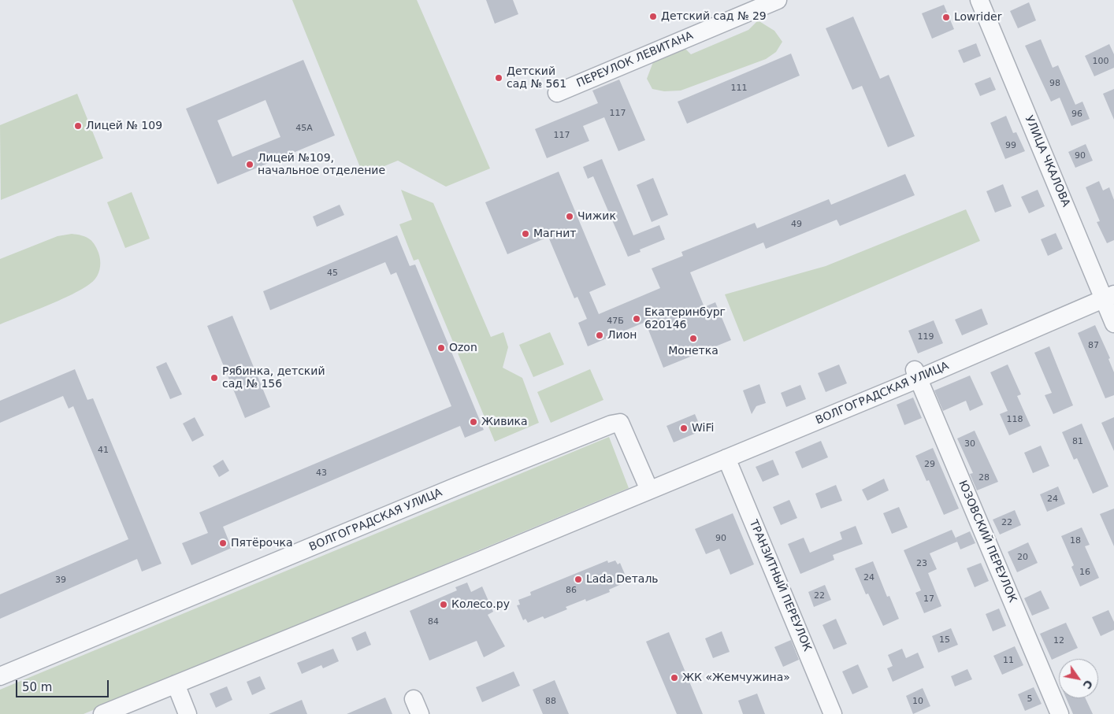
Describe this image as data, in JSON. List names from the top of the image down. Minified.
{"streets":{"street":["ПЕРЕУЛОК ЛЕВИТАНА","УЛИЦА ЧКАЛОВА","ВОЛГОГРАДСКАЯ УЛИЦА","ЮЗОВСКИЙ ПЕРЕУЛОК","ТРАНЗИТНЫЙ ПЕРЕУЛОК"]},"crossings":[["УЛИЦА ЧКАЛОВА","ВОЛГОГРАДСКАЯ УЛИЦА"],["ВОЛГОГРАДСКАЯ УЛИЦА","ЮЗОВСКИЙ ПЕРЕУЛОК"],["ВОЛГОГРАДСКАЯ УЛИЦА","ТРАНЗИТНЫЙ ПЕРЕУЛОК"]],"places":["Детский сад № 29","Lowrider","Детский сад № 561","Лицей № 109","Лицей №109, начальное отделение","Чижик","Магнит","Екатеринбург 620146","Лион","Монетка","Ozon","Рябинка, детский сад № 156","Живика","WiFi","Пятёрочка","Lada Dеталь","Колесо.ру","ЖК «Жемчужина»"],"house_numbers":["100","98","111","117","96","45А","117","99","90","49","45","47Б","119","87","118","81","30","41","29","43","28","24","22","90","18","20","23","16","24","39","86","22","17","84","15","12","11","5","88","10"],"scale_bar":"50 m","north":"bottom right"}
